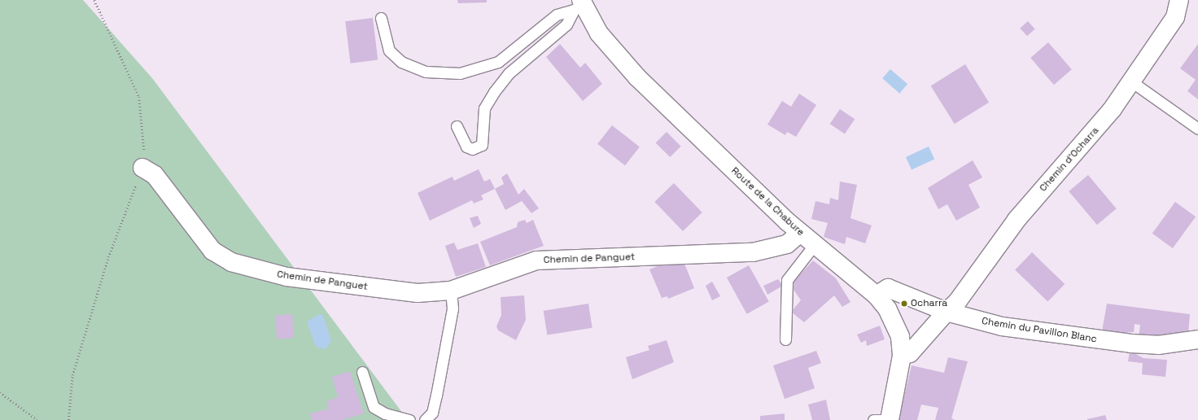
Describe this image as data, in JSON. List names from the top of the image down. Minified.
{"streets":{"street":["Chemin d'Ocharra","Route de la Chabure","Chemin de Panguet","Chemin du Pavillon Blanc"]},"crossings":[["Chemin d'Ocharra","Chemin du Pavillon Blanc"],["Route de la Chabure","Chemin de Panguet"],["Route de la Chabure","Chemin du Pavillon Blanc"]],"places":["Ocharra"]}
